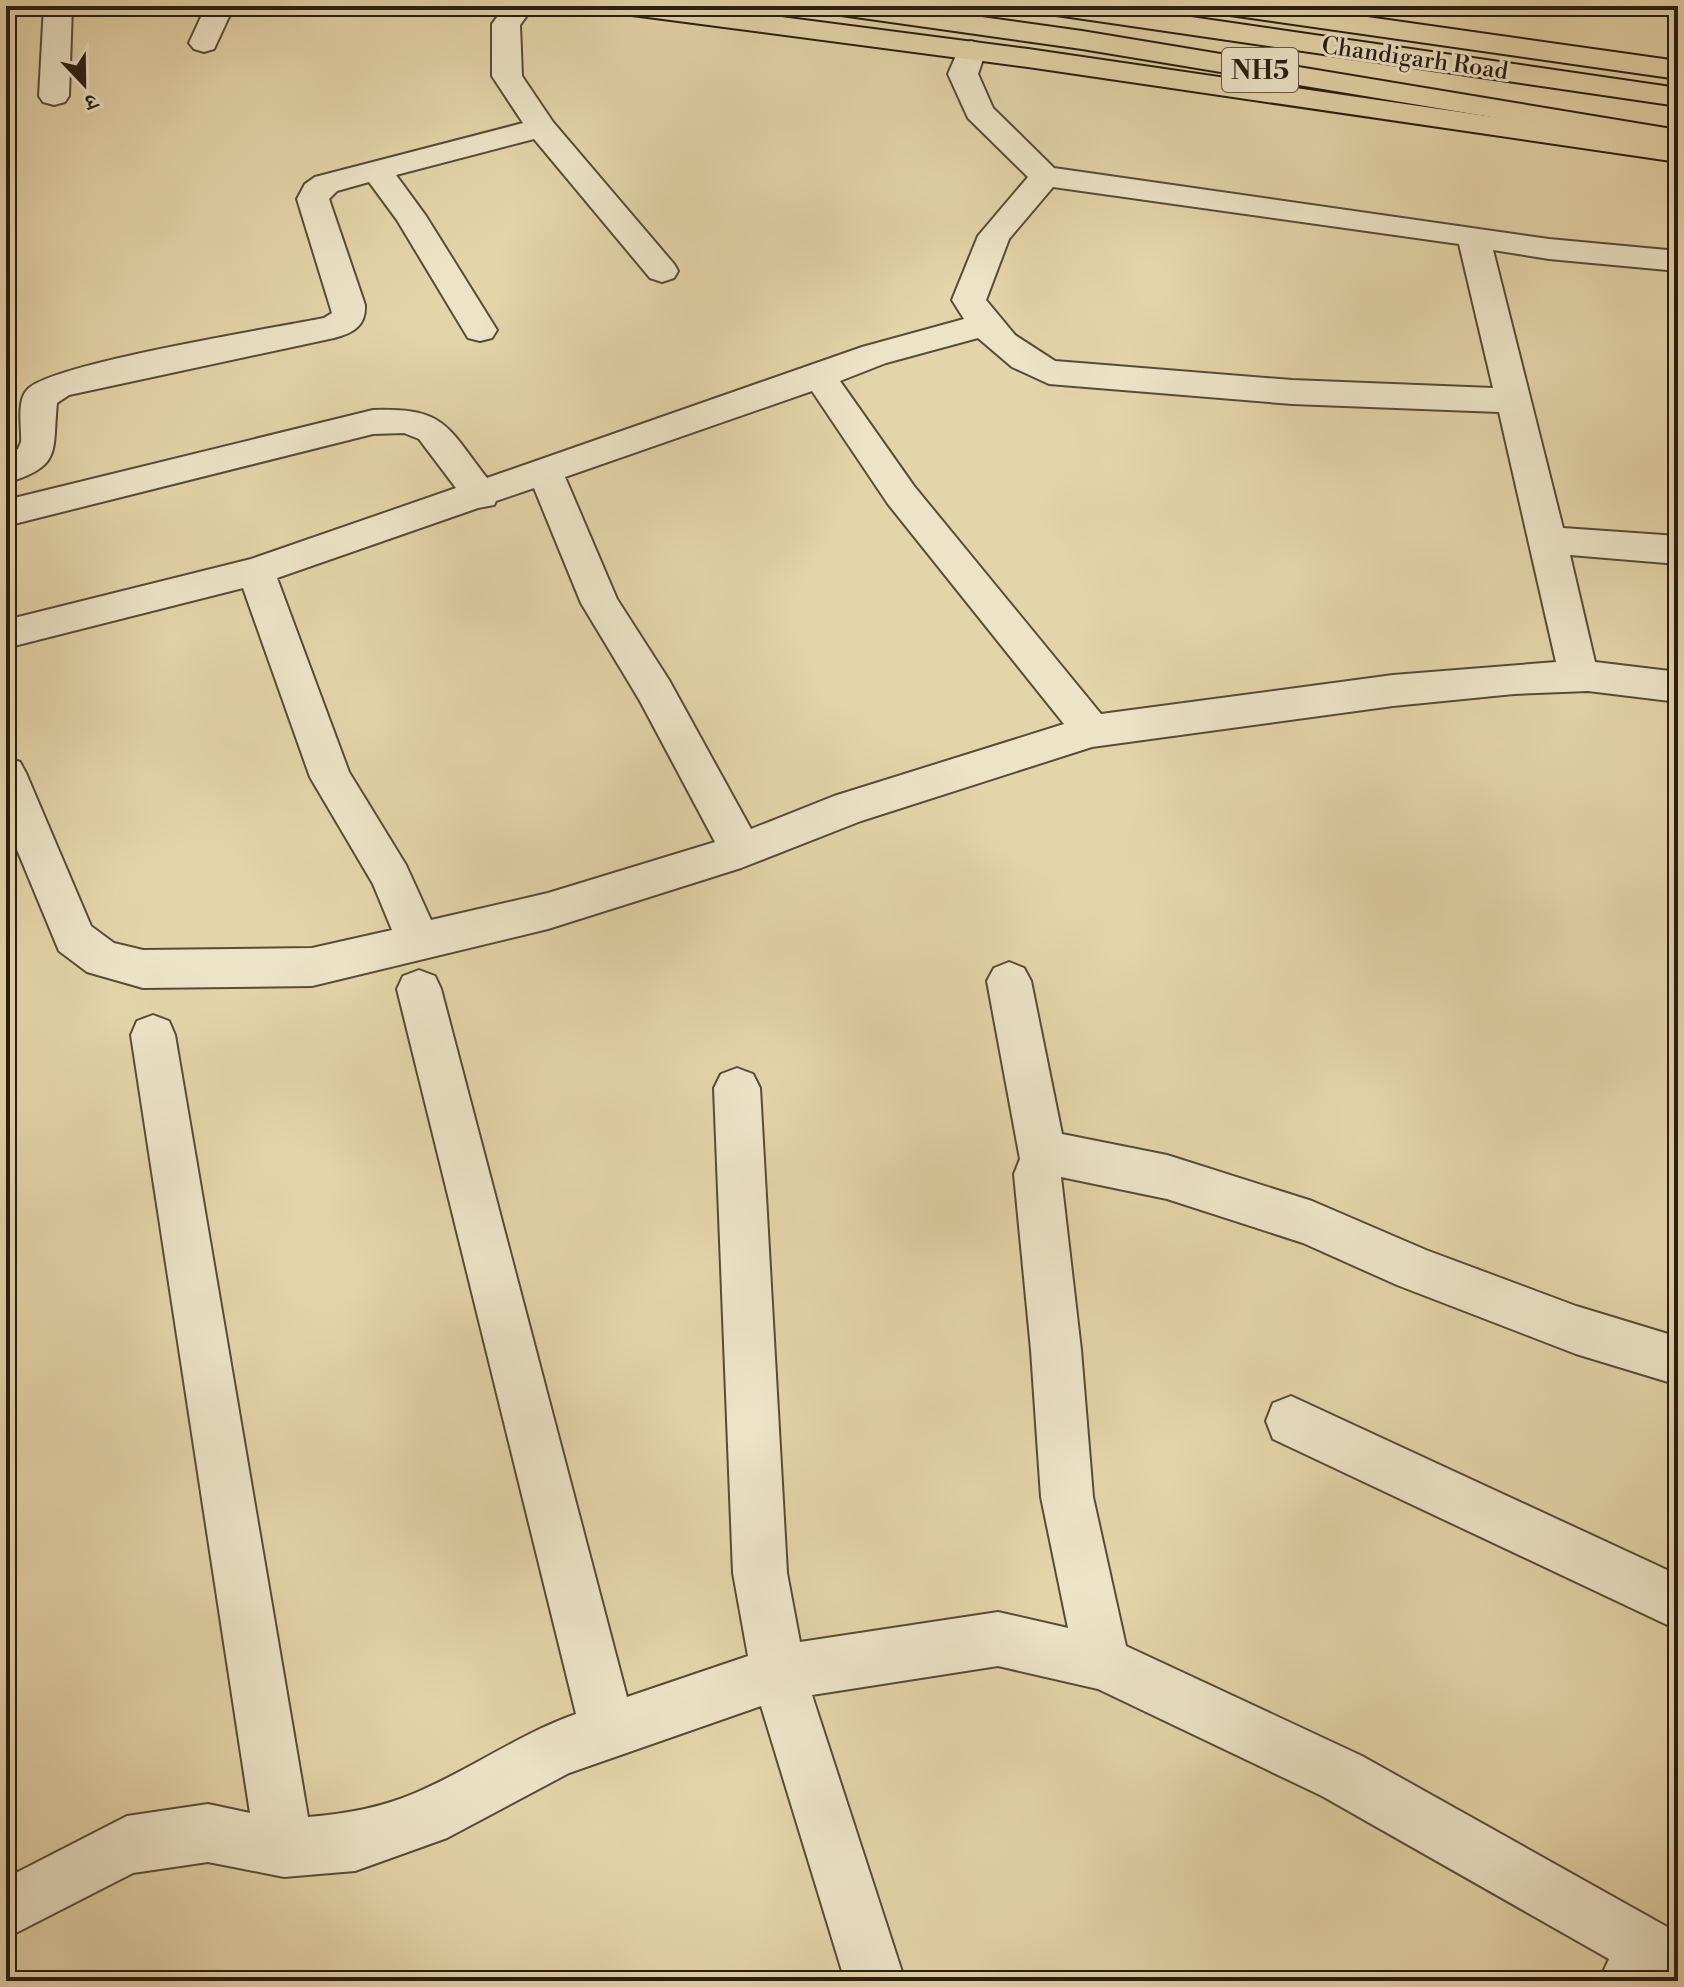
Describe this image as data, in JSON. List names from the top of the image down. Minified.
{"streets":{"main road":["Chandigarh Road","NH5"]},"north":"bottom"}
